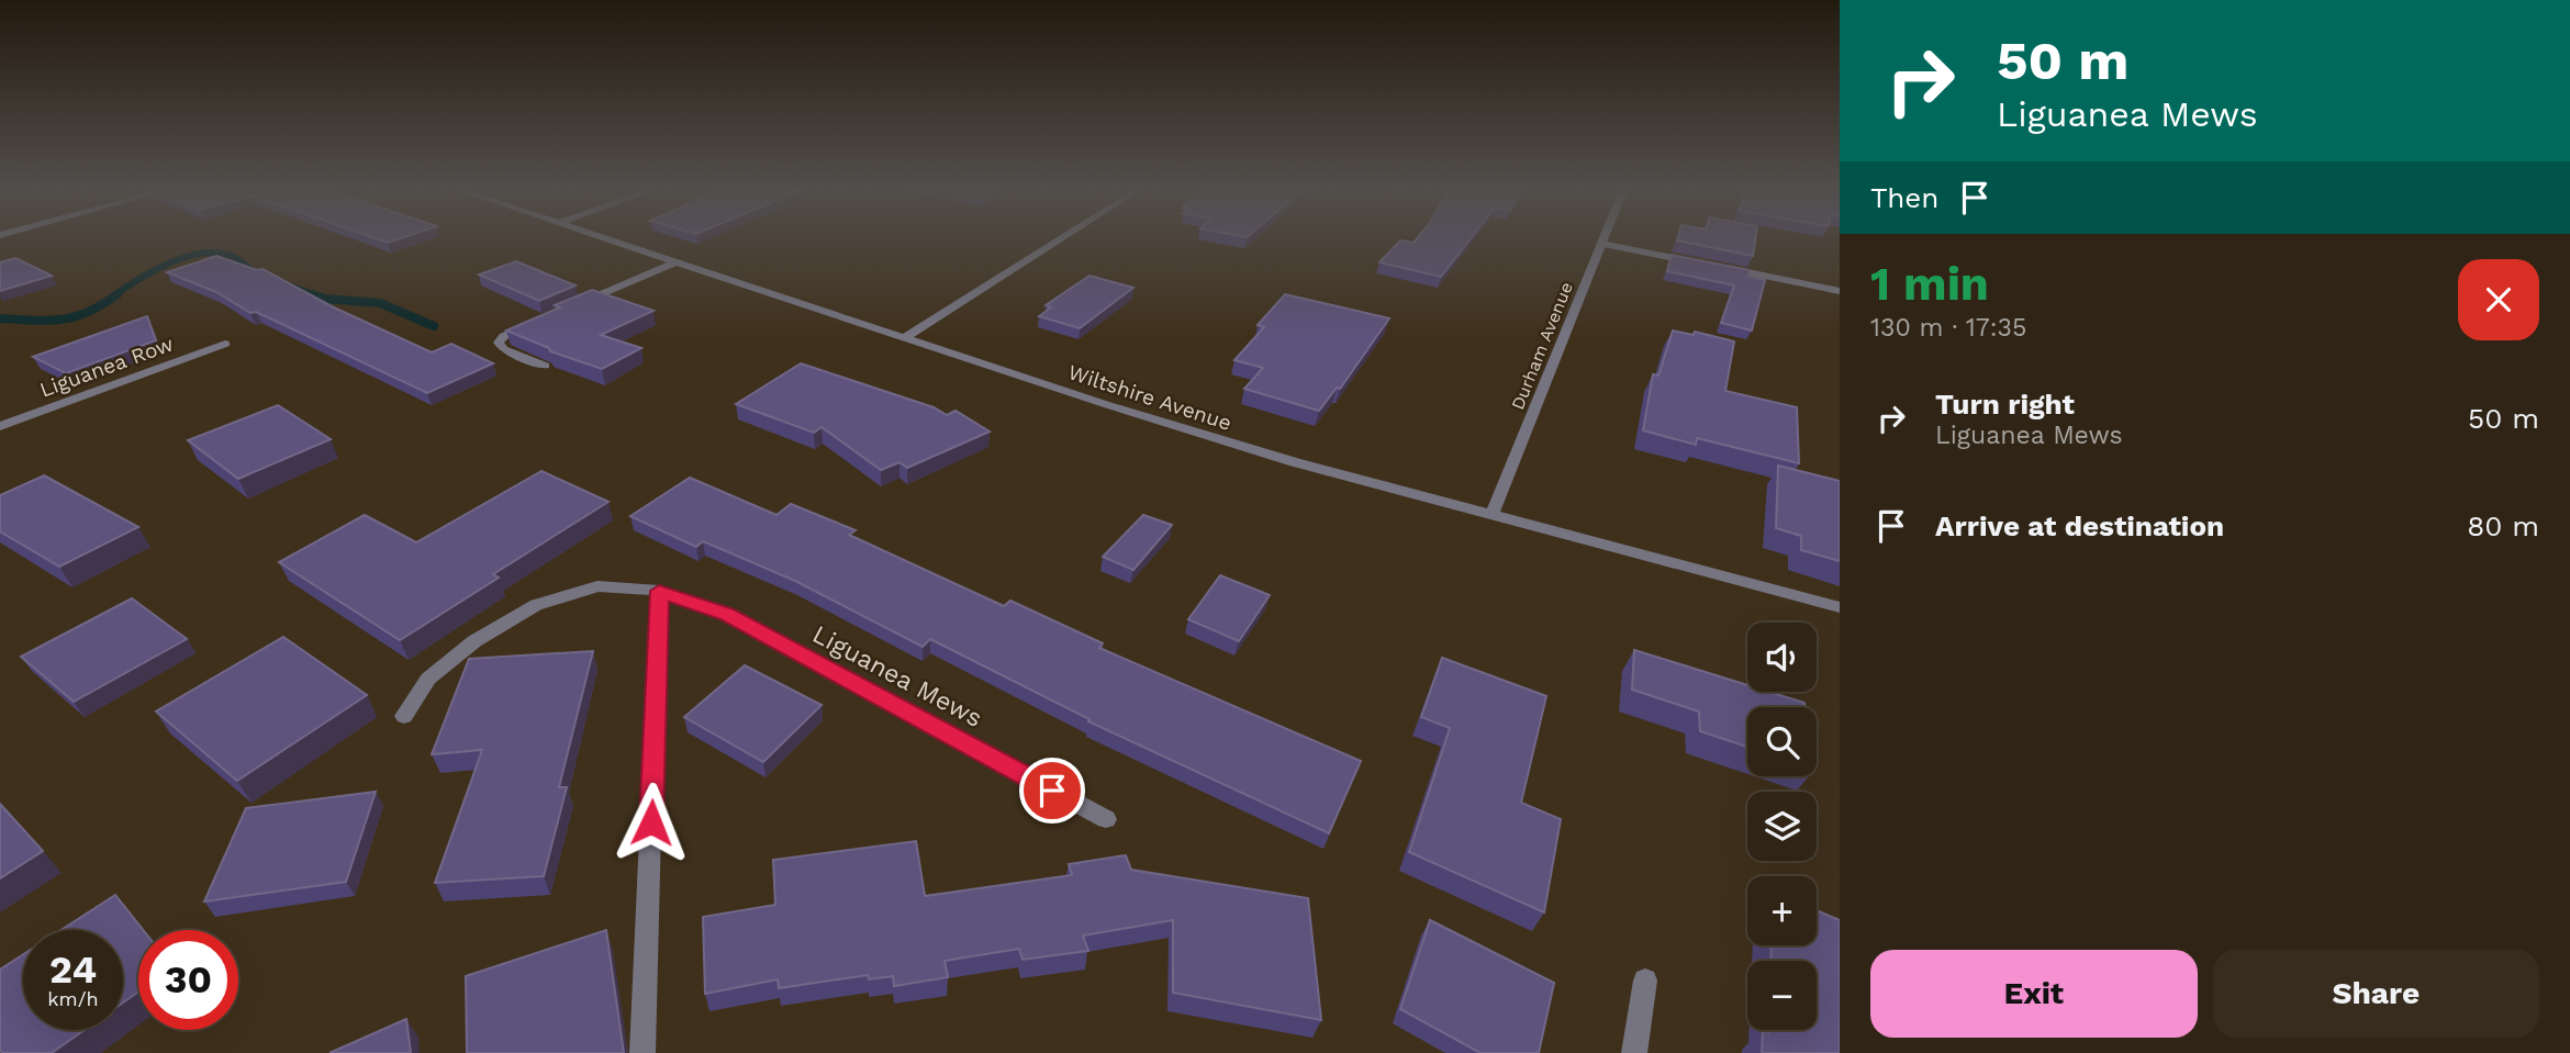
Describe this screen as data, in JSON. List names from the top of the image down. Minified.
{"streets":{"street":["Durham Avenue","Liguanea Row","Wiltshire Avenue","Liguanea Mews"]},"crossings":[["Durham Avenue","Wiltshire Avenue"]],"page":{"turn":["50 m","Liguanea Mews"],"then":"Then","heading":["1 min","130 m · 17:35"],"list":[{"name":"Turn right","note":"Liguanea Mews","value":"50 m"},{"name":"Arrive at destination","value":"80 m"}],"map_buttons":["+","−"],"speed":"24 km/h","limit":"30","buttons":["Exit","Share"]}}
